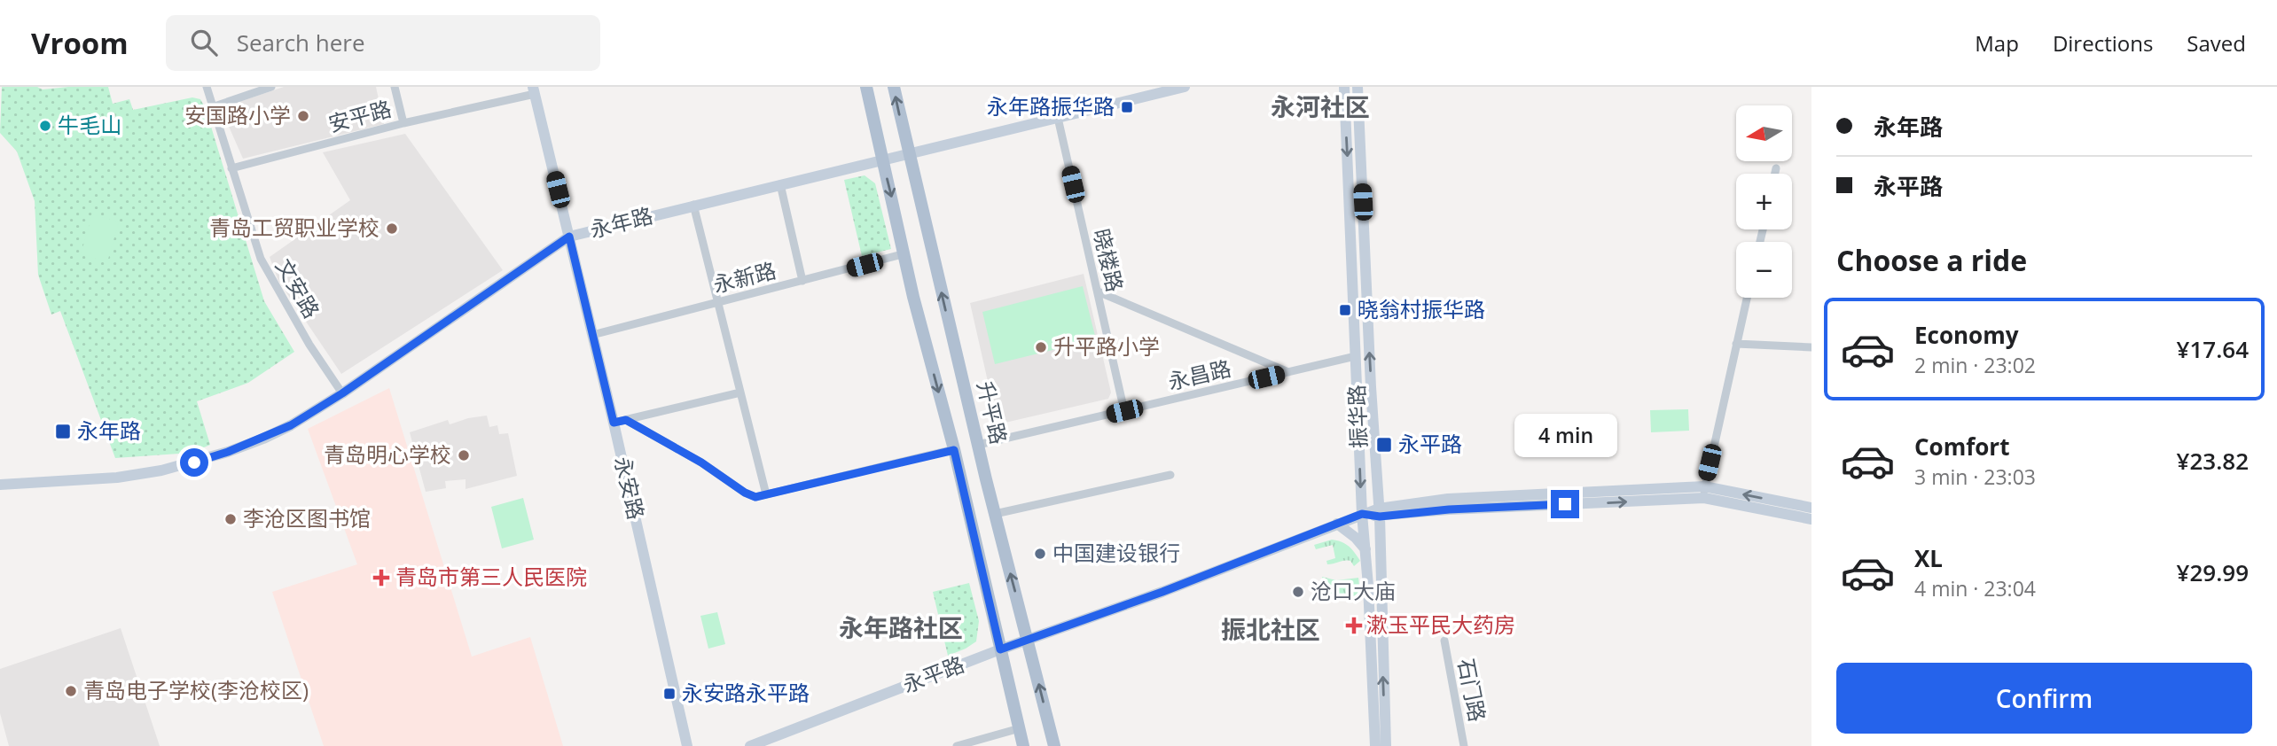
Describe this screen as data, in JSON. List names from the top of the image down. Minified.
{"streets":{"main road":["永年路","升平路","振华路","永安路","永平路"],"street":["安平路","晓楼路","永新路","文安路","永昌路","石门路"]},"crossings":[["安平路","文安路"],["安平路","永安路"],["永年路","晓楼路"],["永年路","文安路"],["永年路","升平路"],["永年路","永安路"],["晓楼路","永昌路"],["永新路","升平路"],["永新路","永安路"],["永昌路","升平路"],["永昌路","振华路"],["升平路","永平路"],["振华路","永平路"]],"districts":["永河社区","永年路社区","振北社区"],"places":{"transit":["永年路振华路","晓翁村振华路","永年路","永平路","永安路永平路"],"other":["安国路小学","牛毛山","青岛工贸职业学校","升平路小学","青岛明心学校","李沧区图书馆","中国建设银行","沧口大庙","青岛电子学校(李沧校区)"],"health":["青岛市第三人民医院","漱玉平民大药房"]},"north":"left","page":{"header":"Vroom","search":"Search here","nav":["Map","Directions","Saved"],"banner":["永年路","永平路"],"map_buttons":["+","−"],"heading":"Choose a ride","list":[{"name":"Economy","note":"2 min · 23:02","value":"¥17.64"},{"name":"Comfort","note":"3 min · 23:03","value":"¥23.82"},{"name":"XL","note":"4 min · 23:04","value":"¥29.99"}],"bubble":"4 min","buttons":"Confirm"}}
